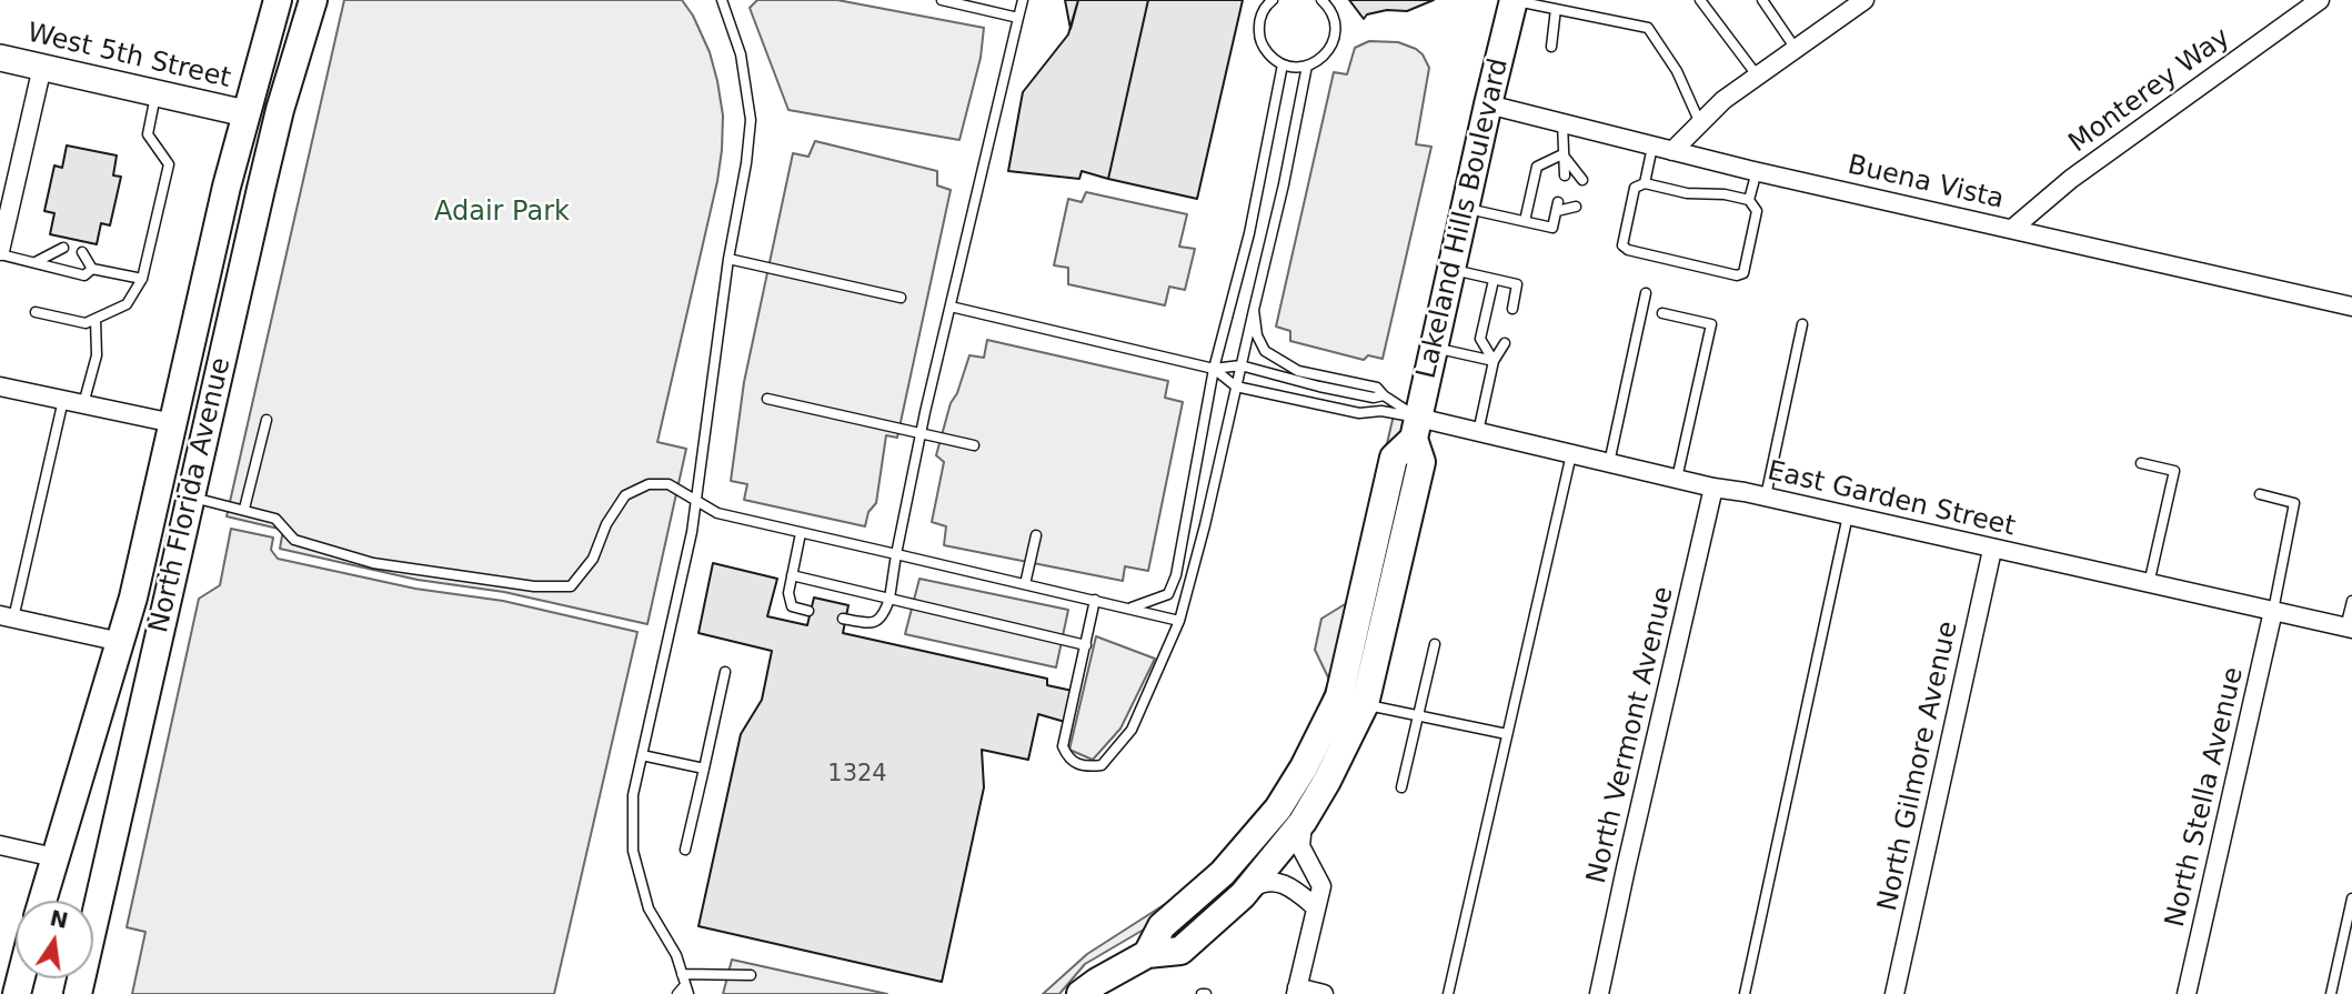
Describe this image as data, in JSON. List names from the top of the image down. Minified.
{"streets":{"main road":["Lakeland Hills Boulevard","North Florida Avenue"],"street":["West 5th Street","Monterey Way","Buena Vista","East Garden Street","North Vermont Avenue","North Gilmore Avenue","North Stella Avenue"]},"crossings":[["West 5th Street","North Florida Avenue"],["Monterey Way","Buena Vista"],["Buena Vista","Lakeland Hills Boulevard"],["Lakeland Hills Boulevard","East Garden Street"],["East Garden Street","North Vermont Avenue"],["East Garden Street","North Gilmore Avenue"],["East Garden Street","North Stella Avenue"]],"parks":["Adair Park"],"house_numbers":["1324"],"north":"top"}
